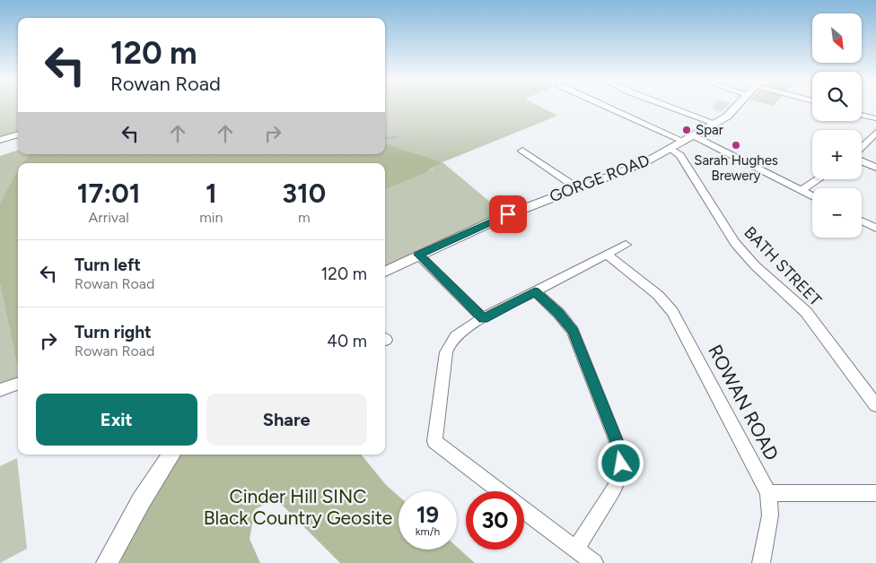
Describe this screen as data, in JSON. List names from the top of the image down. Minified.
{"streets":{"main road":["GORGE ROAD"],"street":["BATH STREET","ROWAN ROAD"]},"crossings":[["GORGE ROAD","BATH STREET"]],"parks":["Cinder Hill SINC Black Country Geosite"],"places":["Spar","Sarah Hughes Brewery"],"north":"bottom right","page":{"map_buttons":["+","−"],"turn":["120 m","Rowan Road"],"eta":["17:01","Arrival","1","min","310","m"],"list":[{"name":"Turn left","note":"Rowan Road","value":"120 m"},{"name":"Turn right","note":"Rowan Road","value":"40 m"}],"buttons":["Exit","Share"],"speed":"19 km/h","limit":"30"}}
